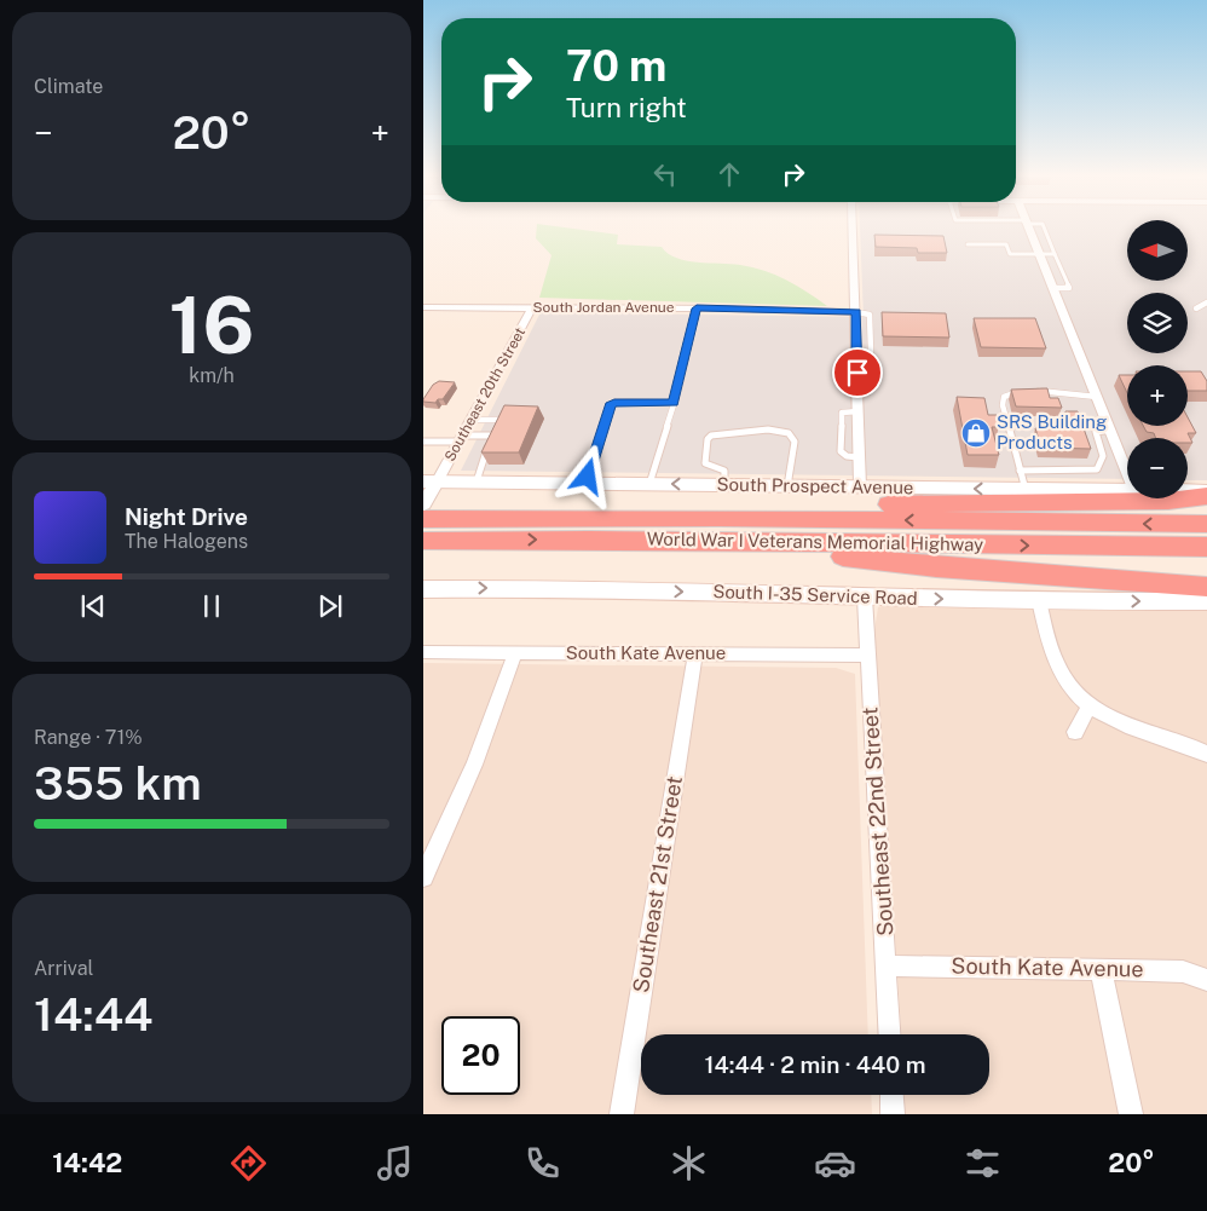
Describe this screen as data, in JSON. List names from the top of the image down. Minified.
{"streets":{"highway":["World War I Veterans Memorial Highway"],"main road":["South Prospect Avenue","South I-35 Service Road"],"street":["South Jordan Avenue","Southeast 20th Street","South Kate Avenue","Southeast 22nd Street","Southeast 21st Street"]},"crossings":[["South Jordan Avenue","Southeast 20th Street"],["Southeast 20th Street","South Prospect Avenue"],["Southeast 20th Street","World War I Veterans Memorial Highway"],["South Prospect Avenue","World War I Veterans Memorial Highway"],["South I-35 Service Road","Southeast 22nd Street"],["South Kate Avenue","Southeast 22nd Street"],["South Kate Avenue","Southeast 21st Street"]],"one_way":["South I-35 Service Road"],"places":{"shop":["SRS Building Products"]},"north":"left","page":{"tile":["Climate",["16","km/h"],["Range · 71%","355 km"],["Arrival","14:44"]],"turn":["70 m","Turn right"],"heat":["−","20°","+"],"map_buttons":["+","−"],"song":["Night Drive","The Halogens"],"limit":"20","trip":"14:44 · 2 min · 440 m","tabs":["14:42","20°"]}}
